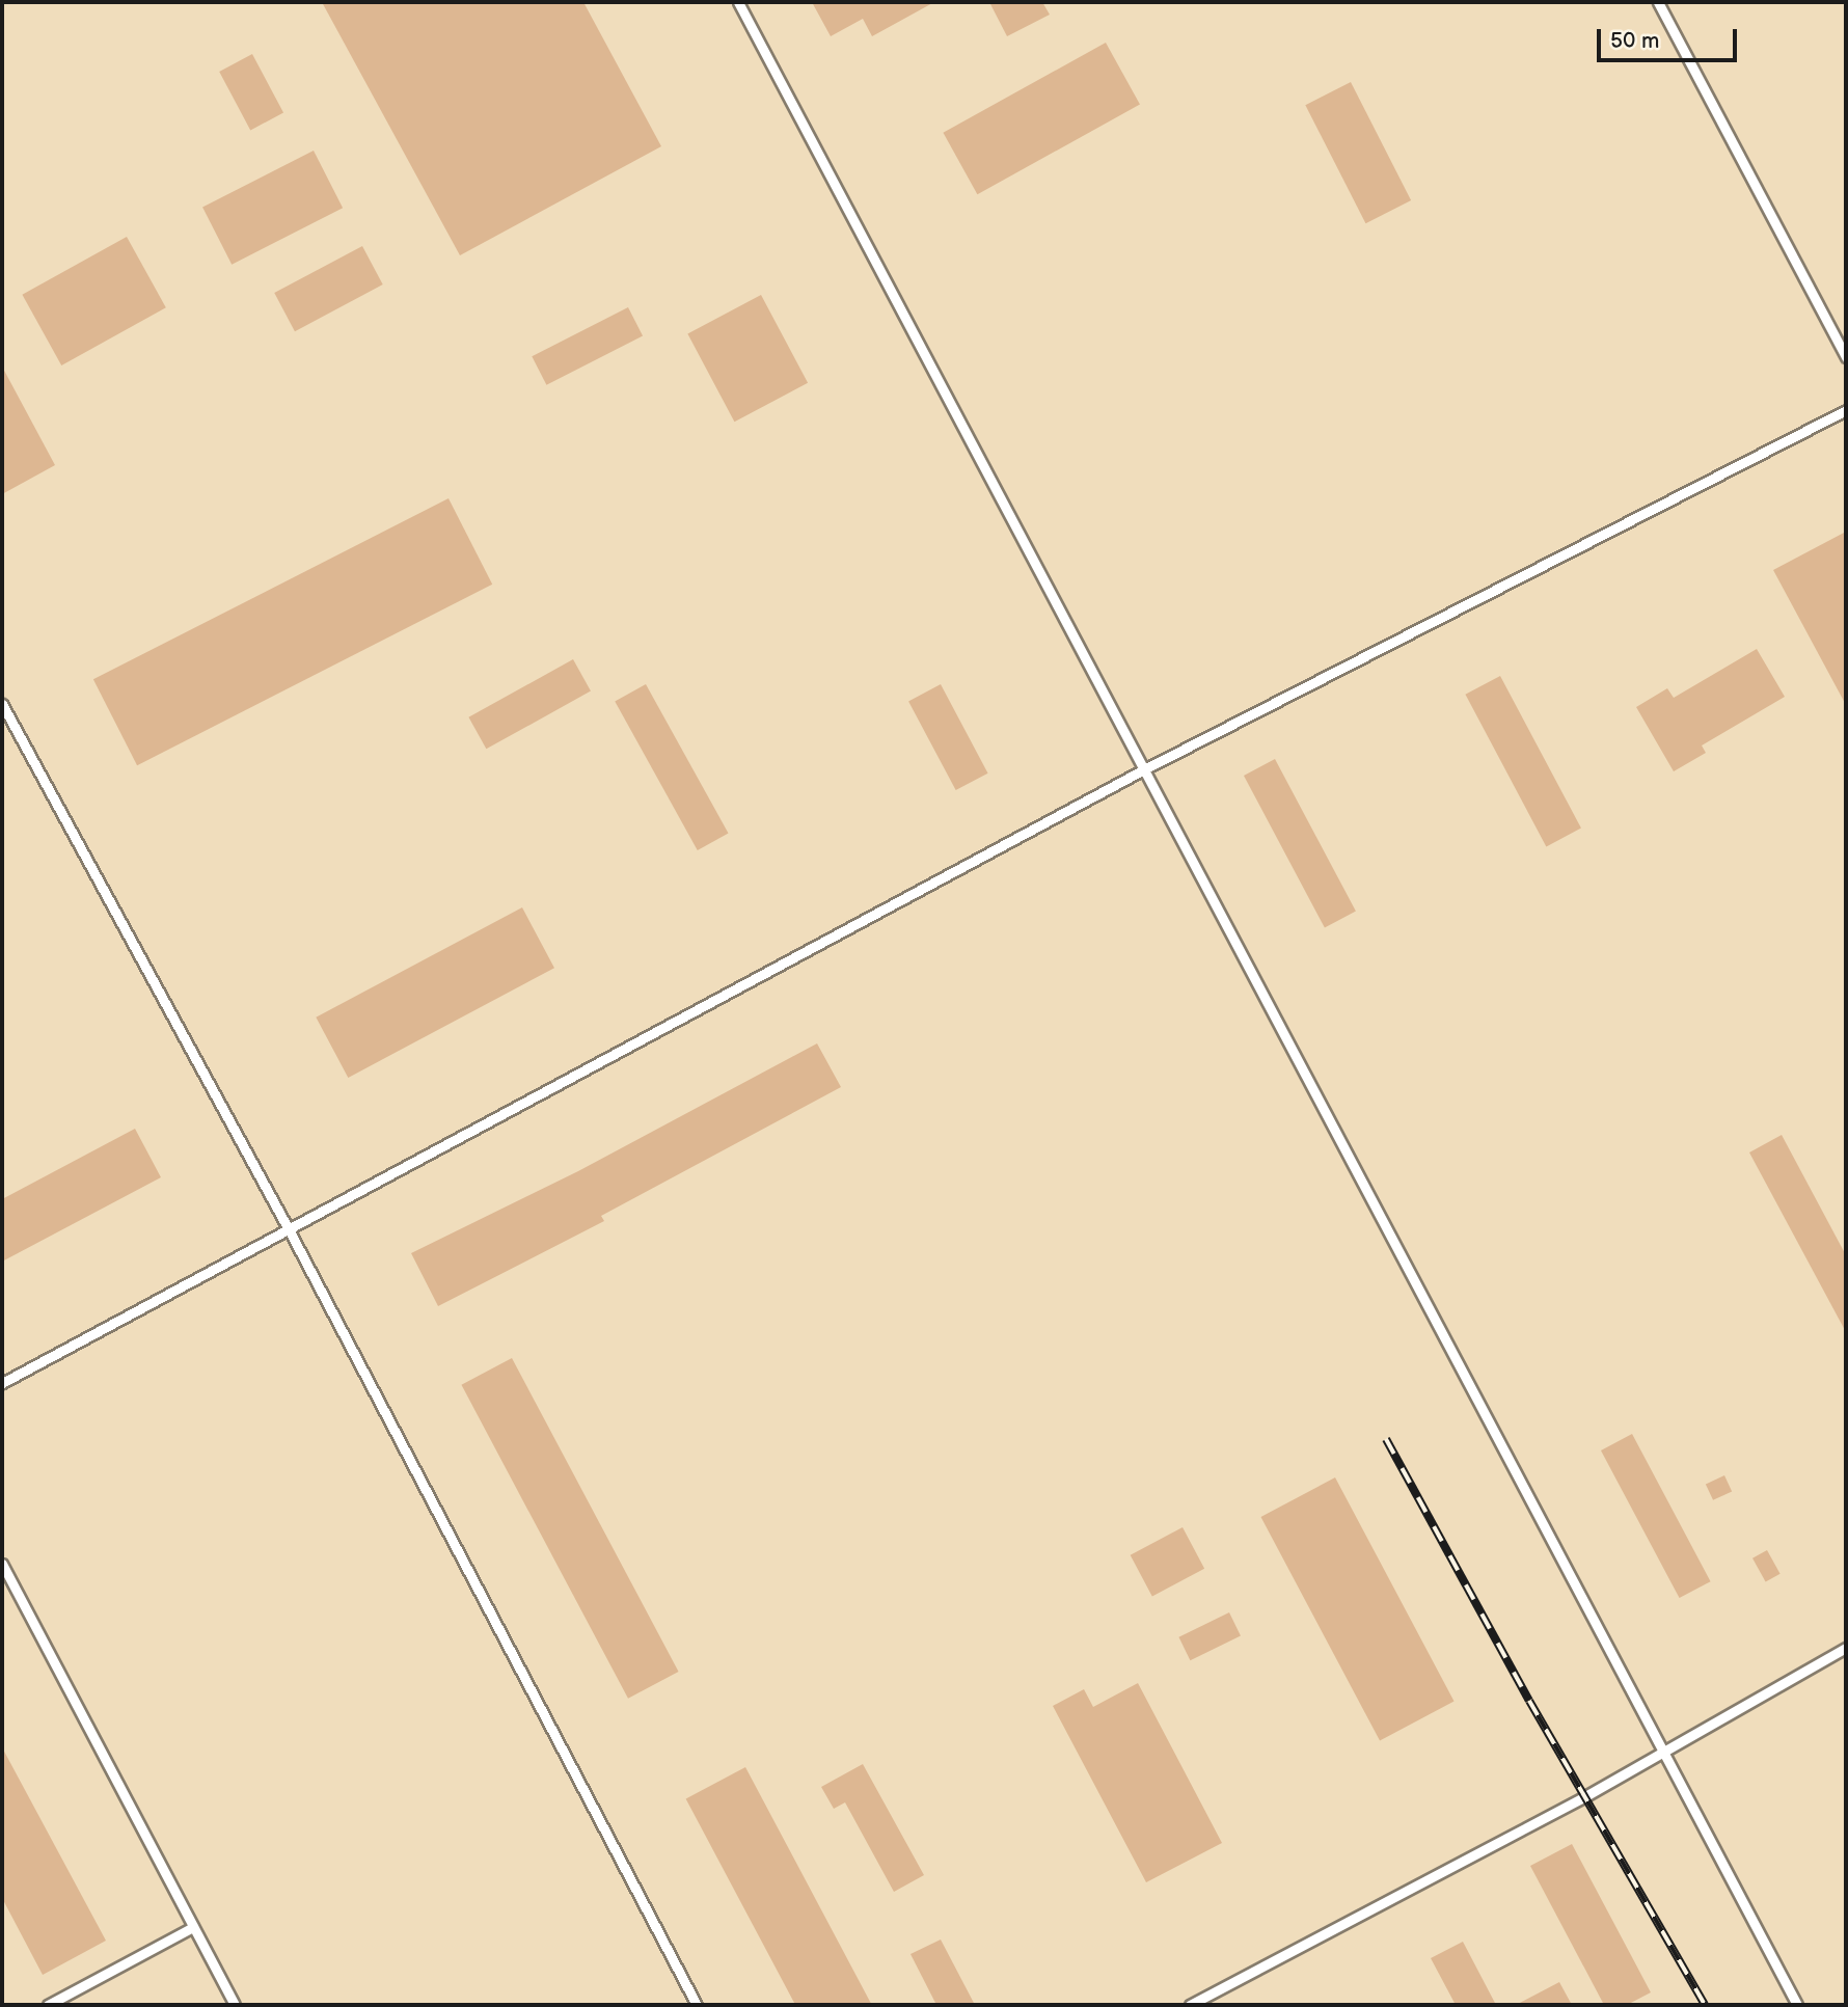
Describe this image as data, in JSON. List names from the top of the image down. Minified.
{"scale_bar":"50 m"}
